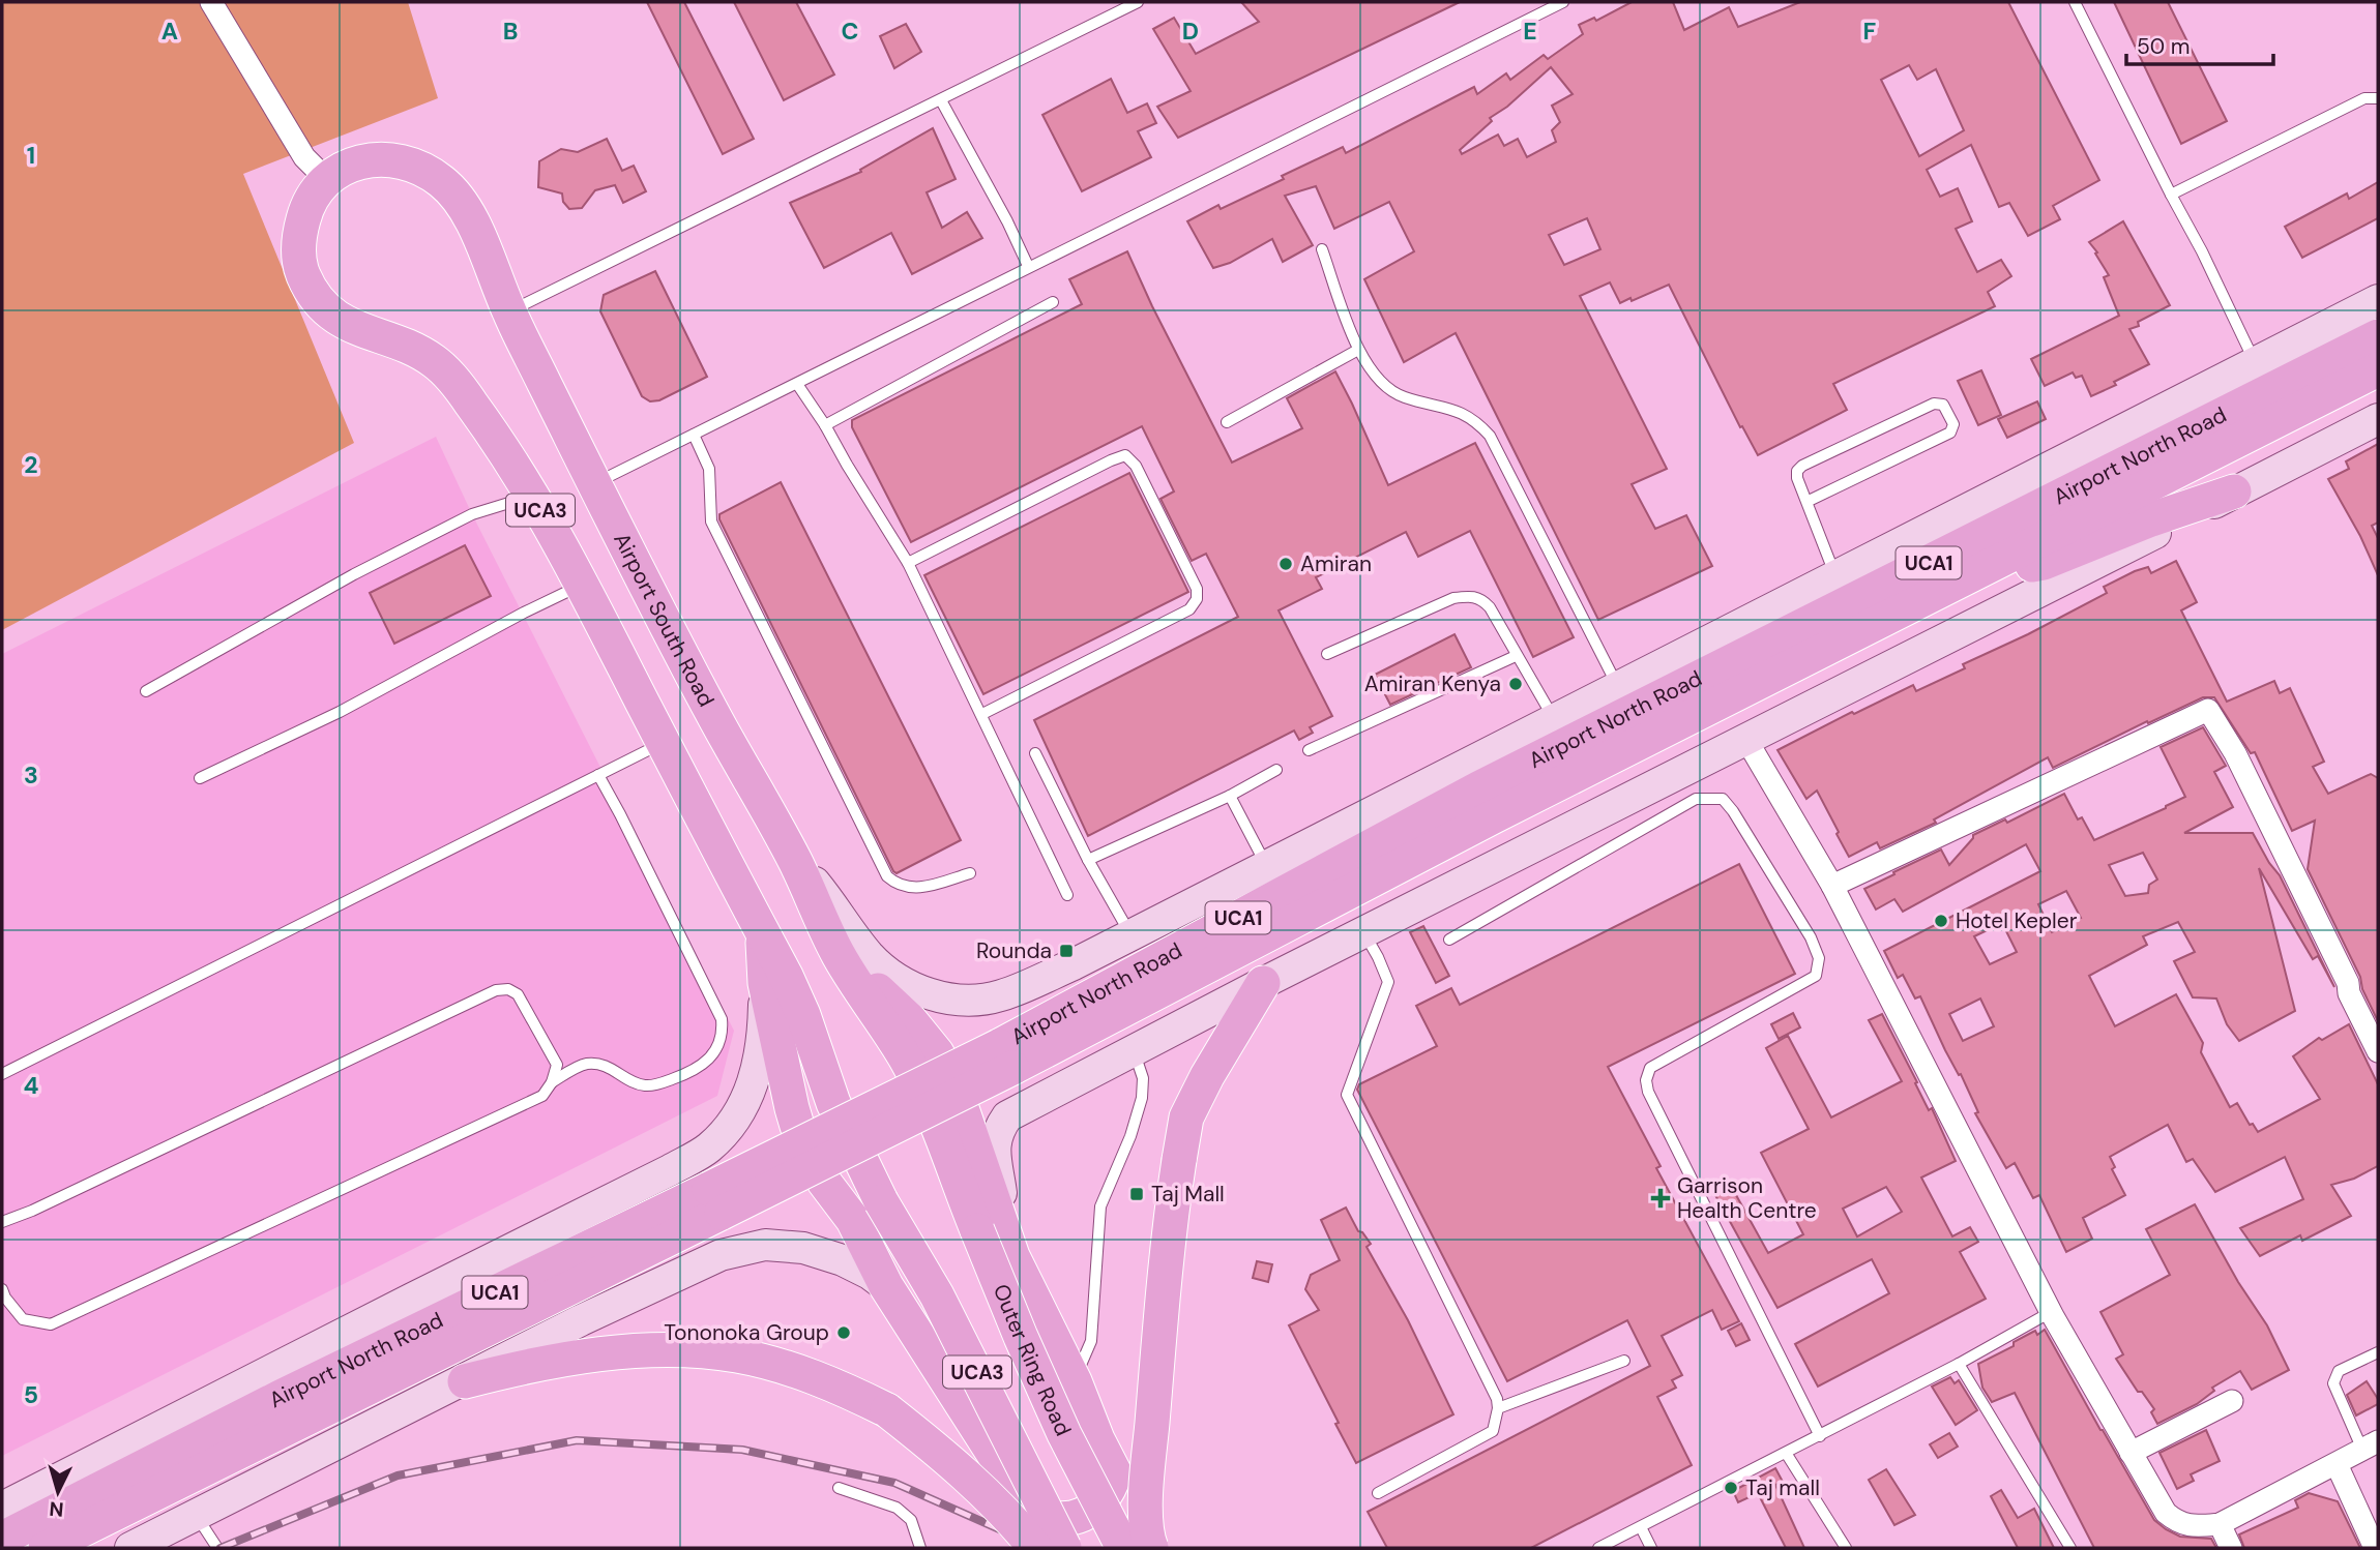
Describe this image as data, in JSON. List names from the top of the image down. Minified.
{"streets":{"main road":["Airport North Road","UCA3","UCA1","Airport South Road","Outer Ring Road"]},"crossings":[["Airport North Road","Airport South Road"],["UCA3","Airport South Road"],["Airport South Road","Outer Ring Road"]],"places":{"other":["Amiran","Amiran Kenya","Hotel Kepler","Tononoka Group","Taj mall"],"transit":["Rounda","Taj Mall"],"health":["Garrison Health Centre"]},"scale_bar":"50 m","north":"bottom","grid":{"columns":["A","B","C","D","E","F"],"rows":["1","2","3","4","5"]}}
